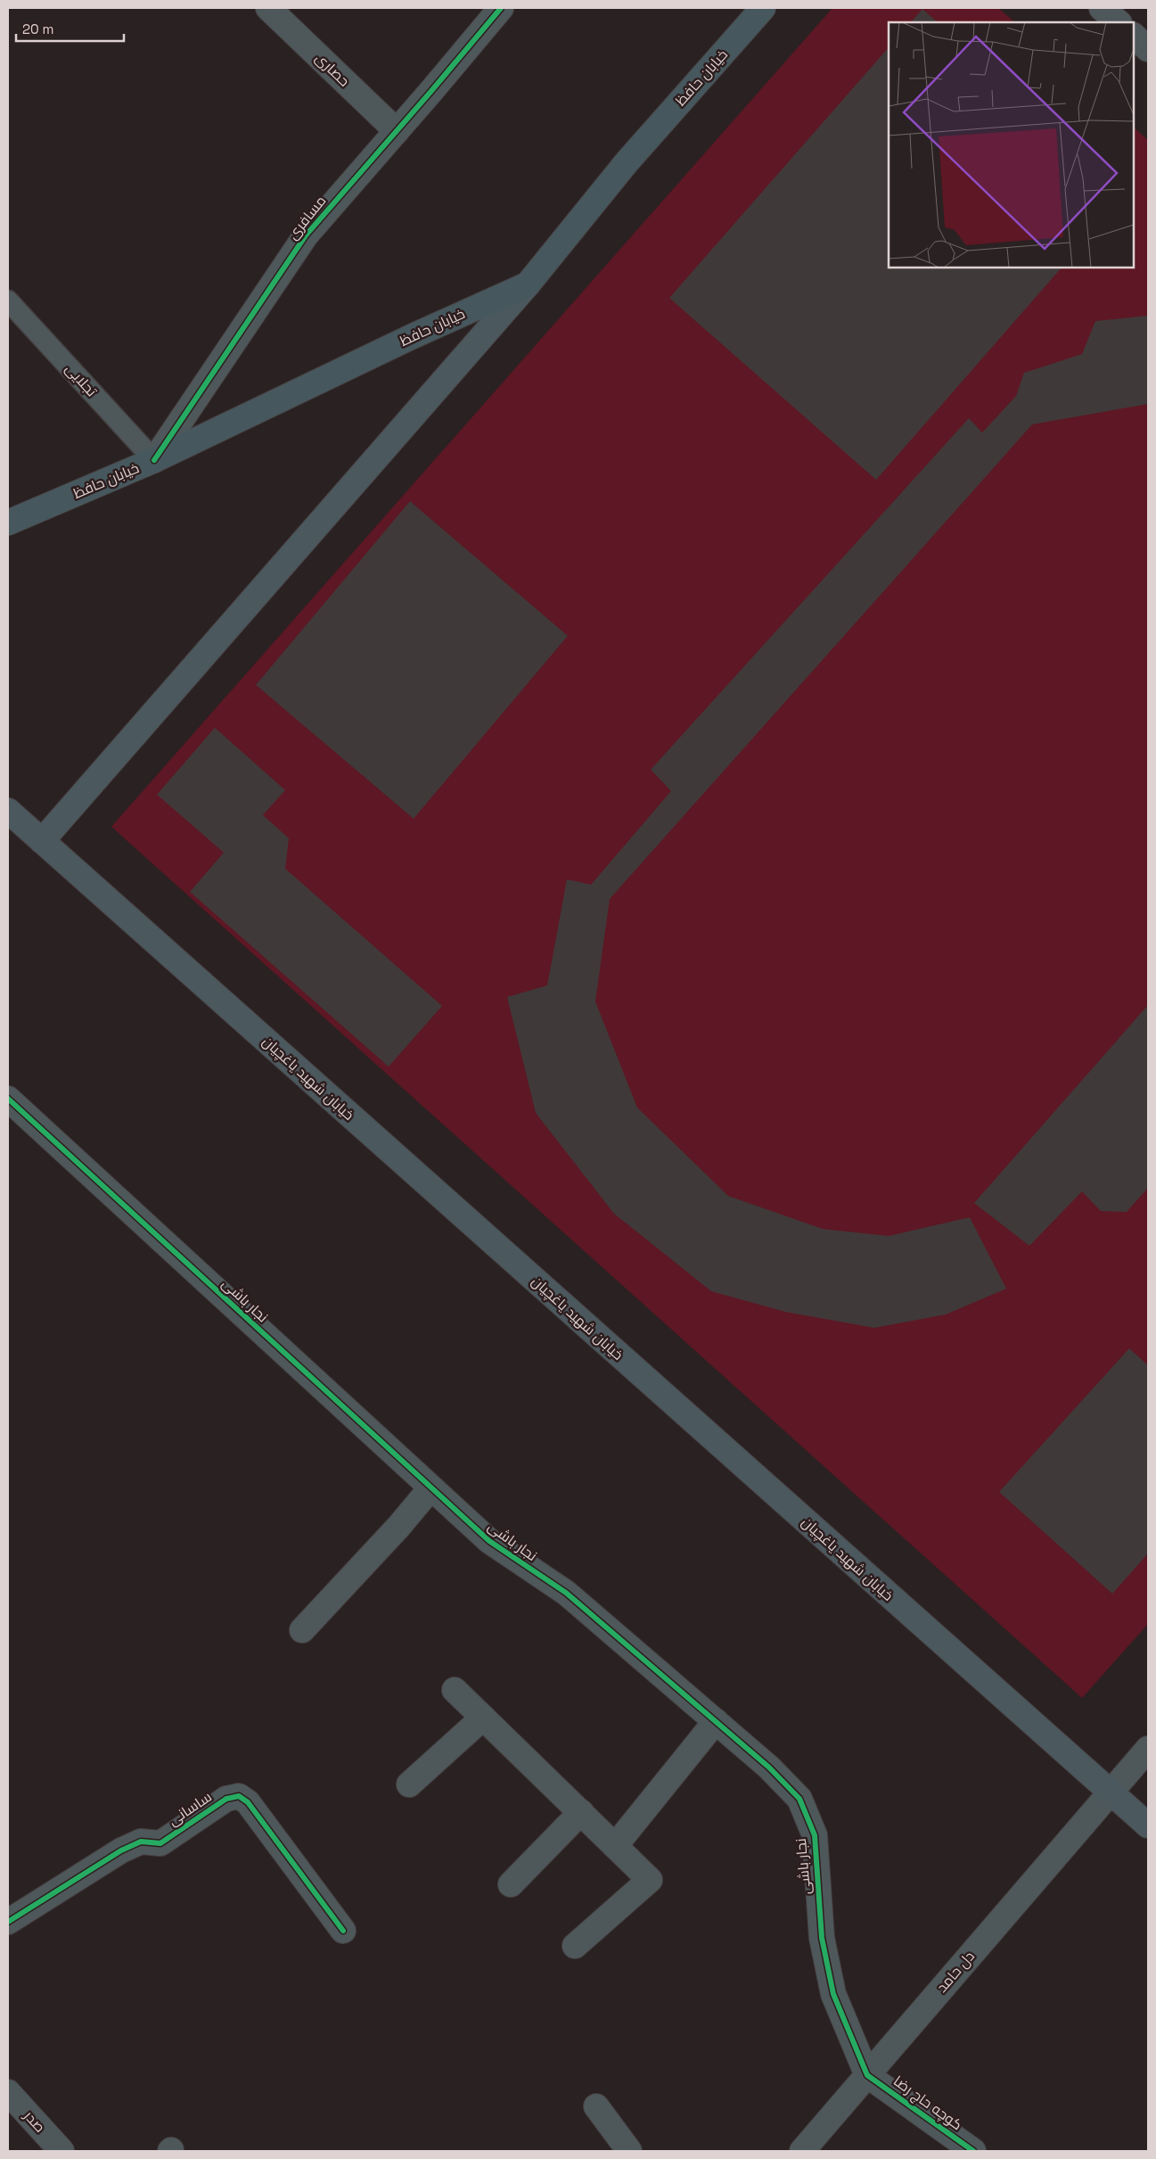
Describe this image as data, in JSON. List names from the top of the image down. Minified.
{"streets":{"main road":["خیابان حافظ","خیابان شهید یاغچیان"],"street":["حصاری","مسافری","نجار باشی","ساسانی","دل حامد","کوچه حاج رضا","صدر"],"lane":["تجلایی"]},"crossings":[["حصاری","مسافری"],["خیابان حافظ","مسافری"],["خیابان حافظ","تجلایی"],["مسافری","تجلایی"],["خیابان شهید یاغچیان","دل حامد"],["نجار باشی","دل حامد"],["نجار باشی","کوچه حاج رضا"],["دل حامد","کوچه حاج رضا"]],"scale_bar":"20 m"}
